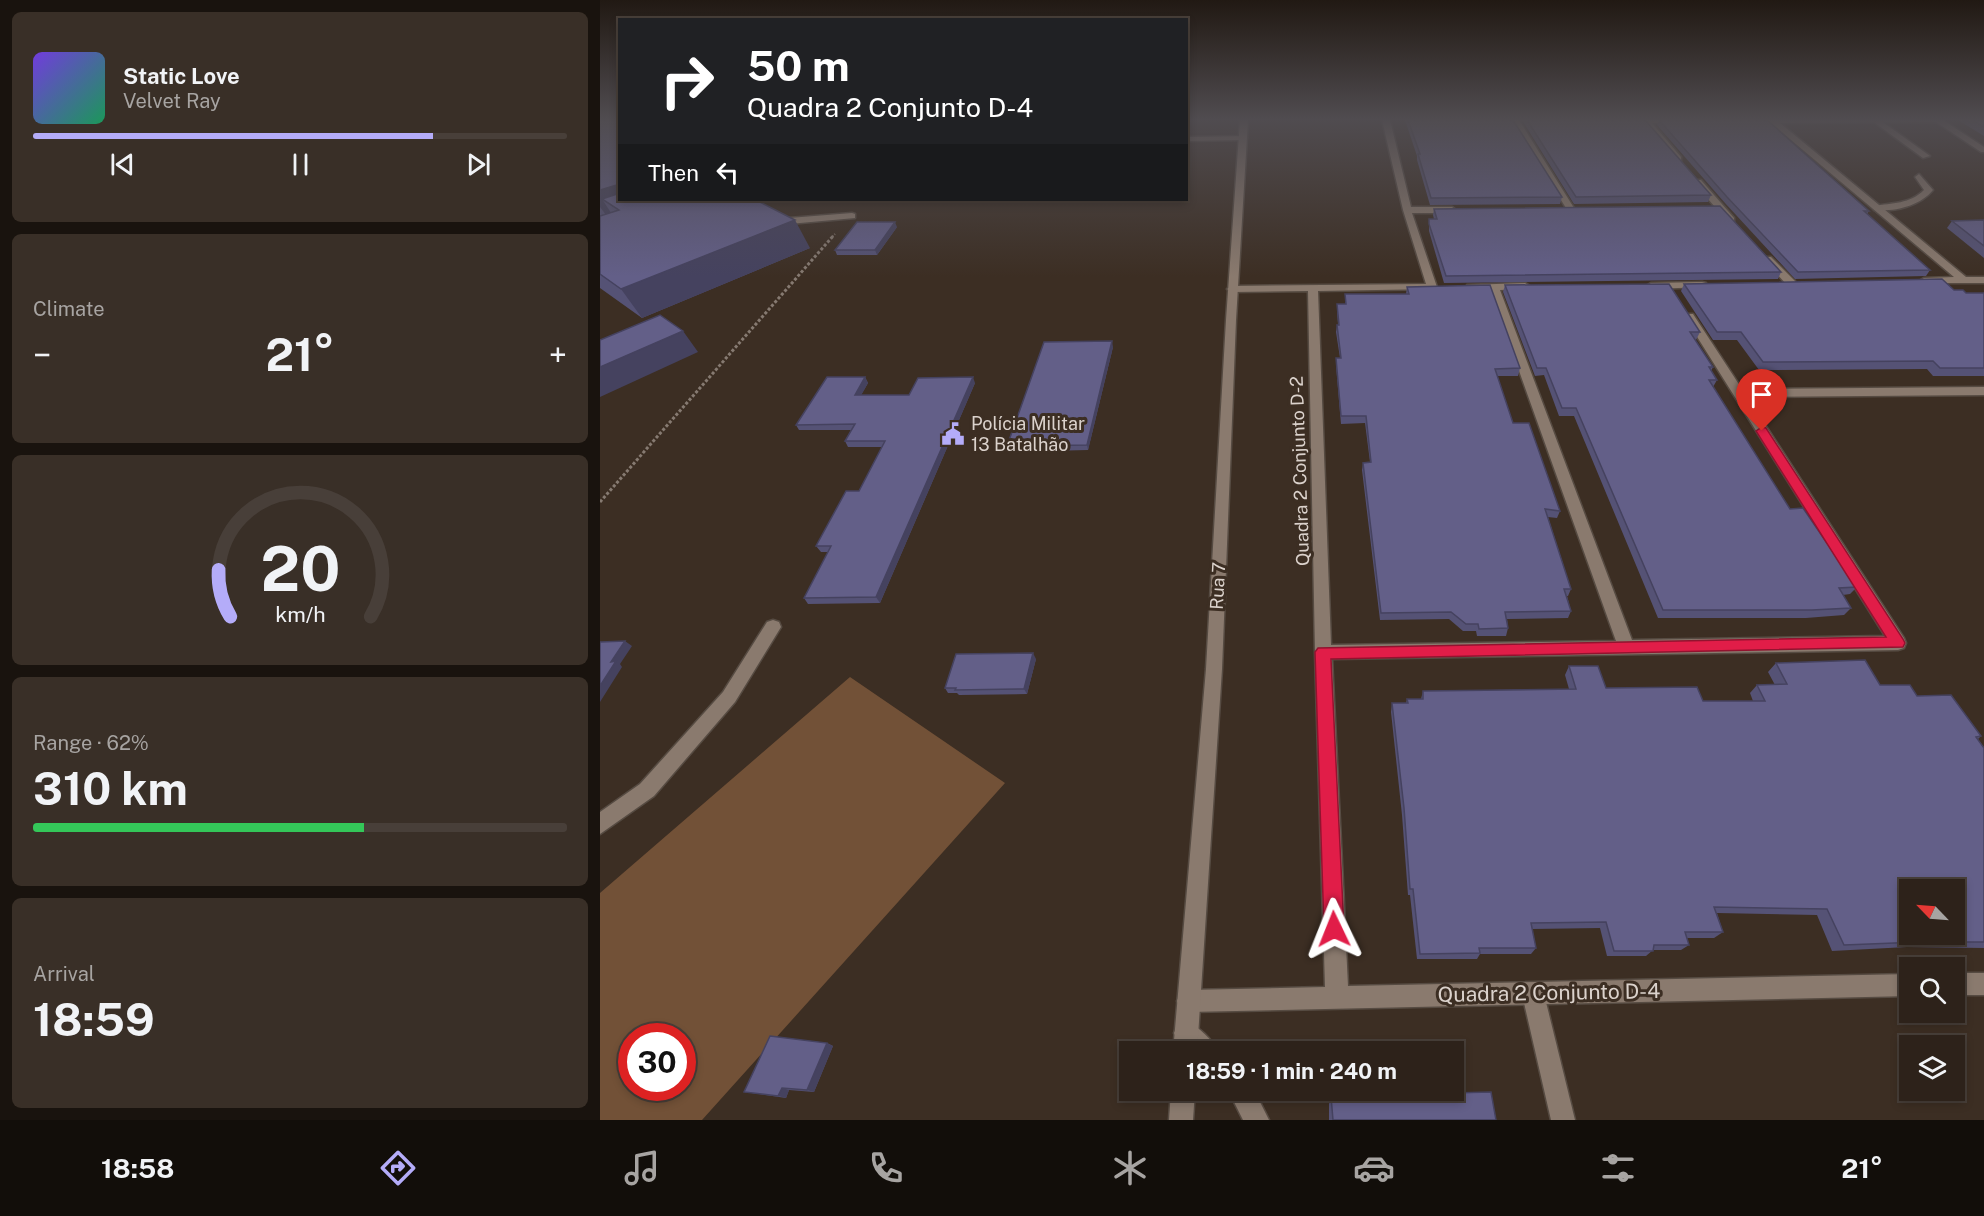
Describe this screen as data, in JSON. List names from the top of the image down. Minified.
{"streets":{"street":["Quadra 2 Conjunto D-2","Rua 7","Quadra 2 Conjunto D-4"]},"crossings":[["Quadra 2 Conjunto D-2","Quadra 2 Conjunto D-4"],["Rua 7","Quadra 2 Conjunto D-4"]],"places":{"public building":["Polícia Militar 13 Batalhão"]},"north":"top left","page":{"turn":["50 m","Quadra 2 Conjunto D-4"],"song":["Static Love","Velvet Ray"],"then":"Then","tile":["Climate",["Range · 62%","310 km"],["Arrival","18:59"]],"heat":["−","21°","+"],"limit":"30","trip":"18:59 · 1 min · 240 m","tabs":["18:58","21°"],"gauge":["20","km/h"]}}
